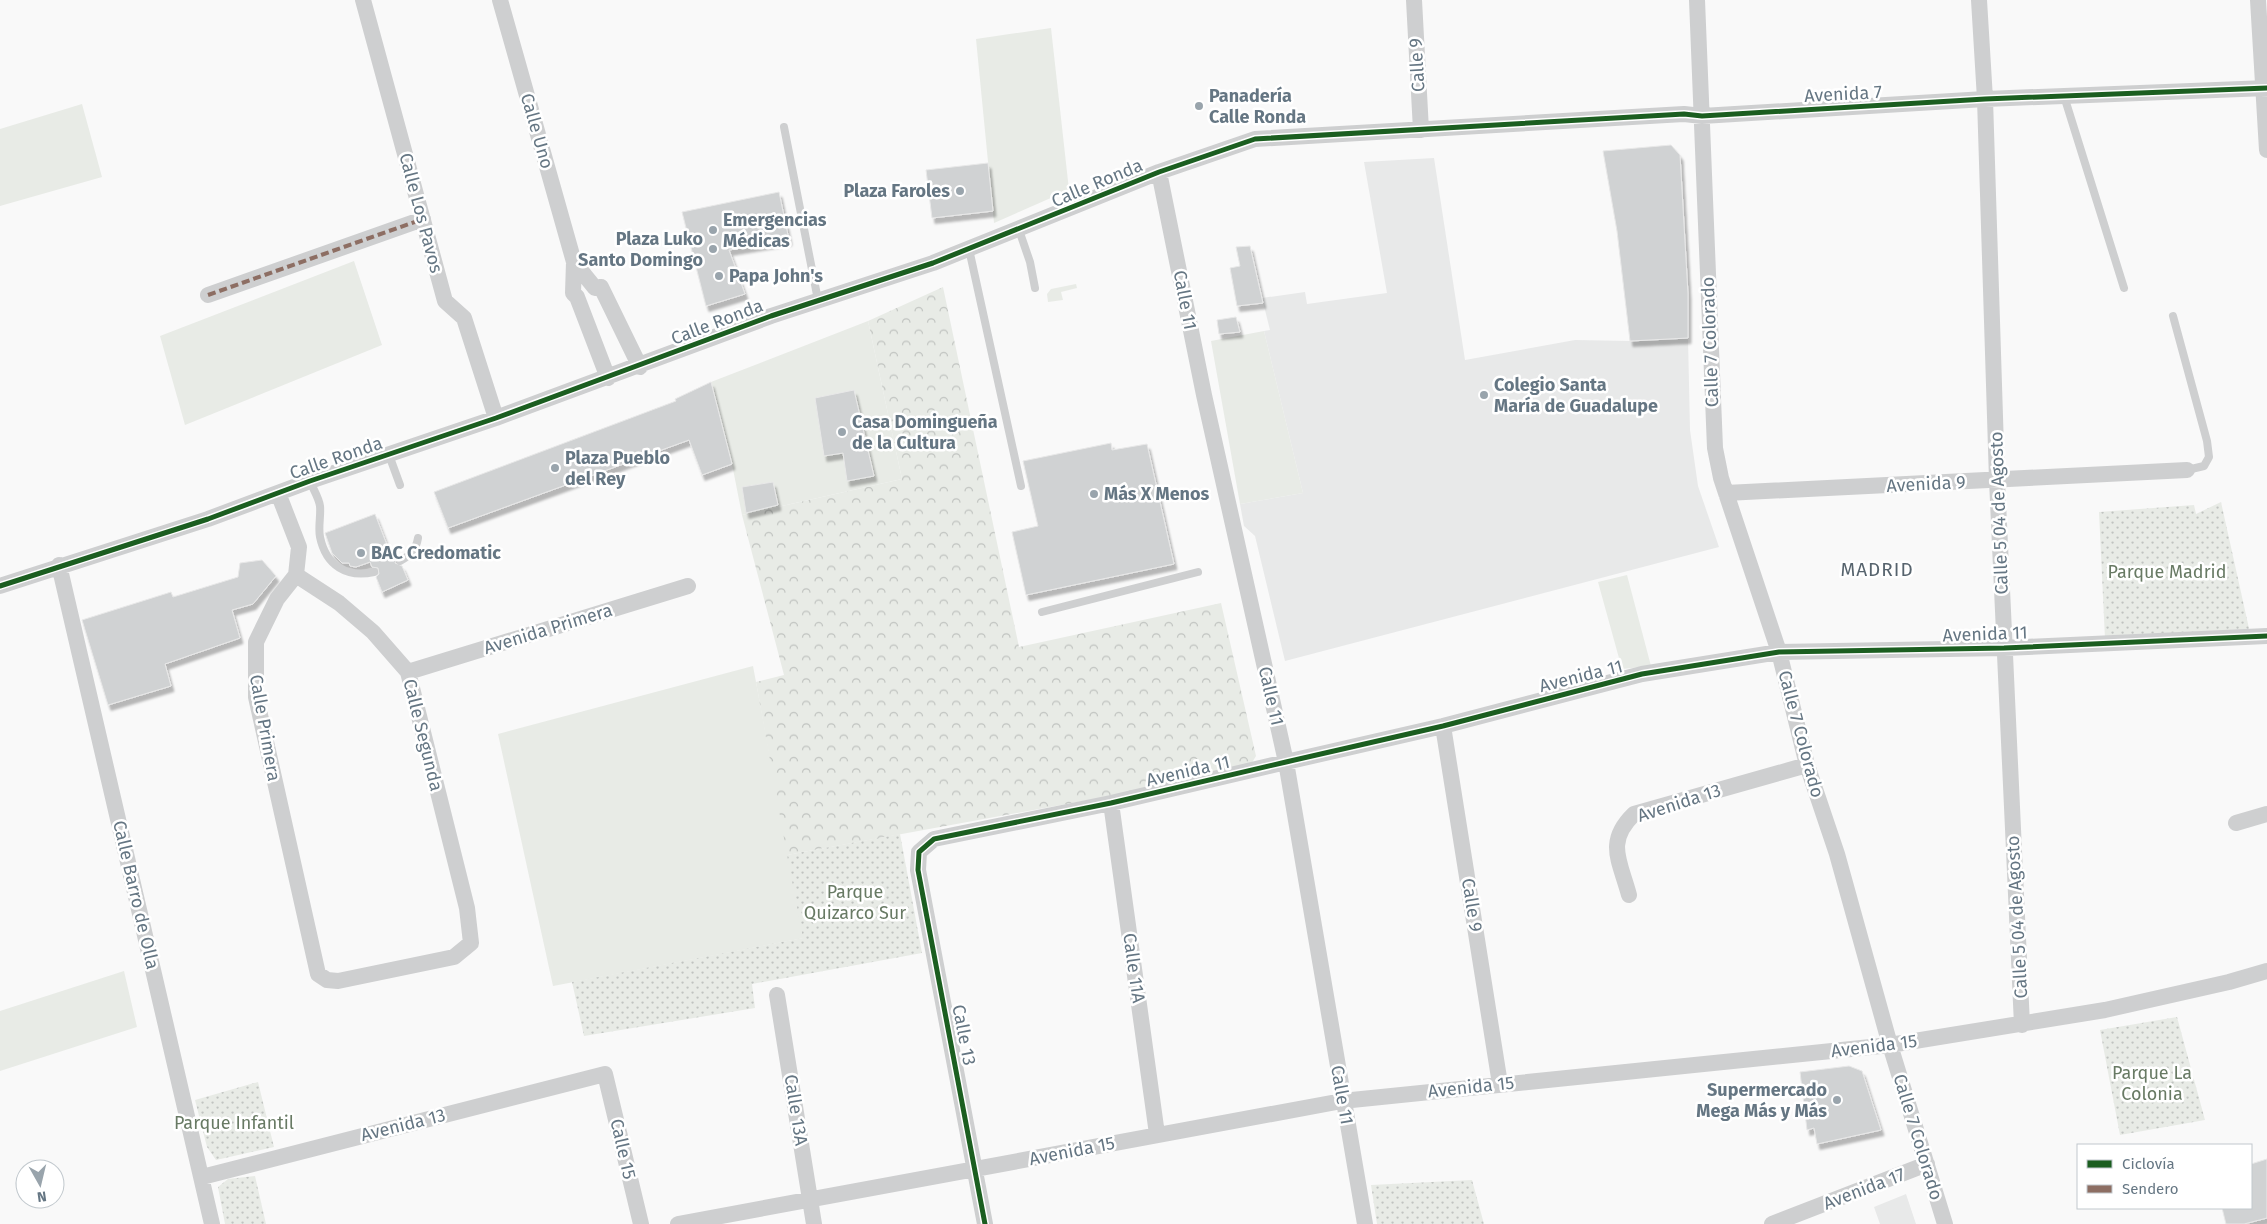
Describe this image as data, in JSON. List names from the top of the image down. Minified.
{"streets":{"street":["Calle 9","Avenida 7","Calle Uno","Calle Ronda","Calle Los Pavos","Calle 11","Calle 7 Colorado","Avenida 9","Calle 5 04 de Agosto","Avenida Primera","Avenida 11","Calle Primera","Calle Segunda","Avenida 13","Calle Barro de Olla","Calle 11A","Calle 13","Avenida 15","Calle 13A","Calle 15","Avenida 17"]},"crossings":[["Calle 9","Avenida 7"],["Calle 9","Calle Ronda"],["Calle 9","Avenida 11"],["Calle 9","Avenida 15"],["Avenida 7","Calle Ronda"],["Avenida 7","Calle 7 Colorado"],["Avenida 7","Calle 5 04 de Agosto"],["Calle Uno","Calle Ronda"],["Calle Ronda","Calle Los Pavos"],["Calle Ronda","Calle 11"],["Calle Ronda","Calle Barro de Olla"],["Calle 11","Avenida 11"],["Calle 11","Avenida 15"],["Calle 7 Colorado","Avenida 9"],["Calle 7 Colorado","Avenida 11"],["Calle 7 Colorado","Avenida 13"],["Calle 7 Colorado","Avenida 15"],["Calle 7 Colorado","Avenida 17"],["Avenida 9","Calle 5 04 de Agosto"],["Calle 5 04 de Agosto","Avenida 11"],["Calle 5 04 de Agosto","Avenida 15"],["Avenida Primera","Calle Segunda"],["Avenida 11","Calle 11A"],["Avenida 11","Calle 13"],["Calle Primera","Calle Segunda"],["Avenida 13","Calle Barro de Olla"],["Avenida 13","Calle 15"],["Calle 11A","Avenida 15"],["Calle 13","Avenida 15"],["Avenida 15","Calle 13A"]],"districts":["MADRID"],"parks":["Parque Madrid","Parque Quizarco Sur","Parque La Colonia","Parque Infantil"],"places":["Panadería Calle Ronda","Plaza Faroles","Emergencias Médicas","Plaza Luko Santo Domingo","Papa John's","Colegio Santa María de Guadalupe","Casa Domingueña de la Cultura","Plaza Pueblo del Rey","Más X Menos","BAC Credomatic","Supermercado Mega Más y Más"],"legend":["Ciclovía","Sendero"],"north":"bottom"}
